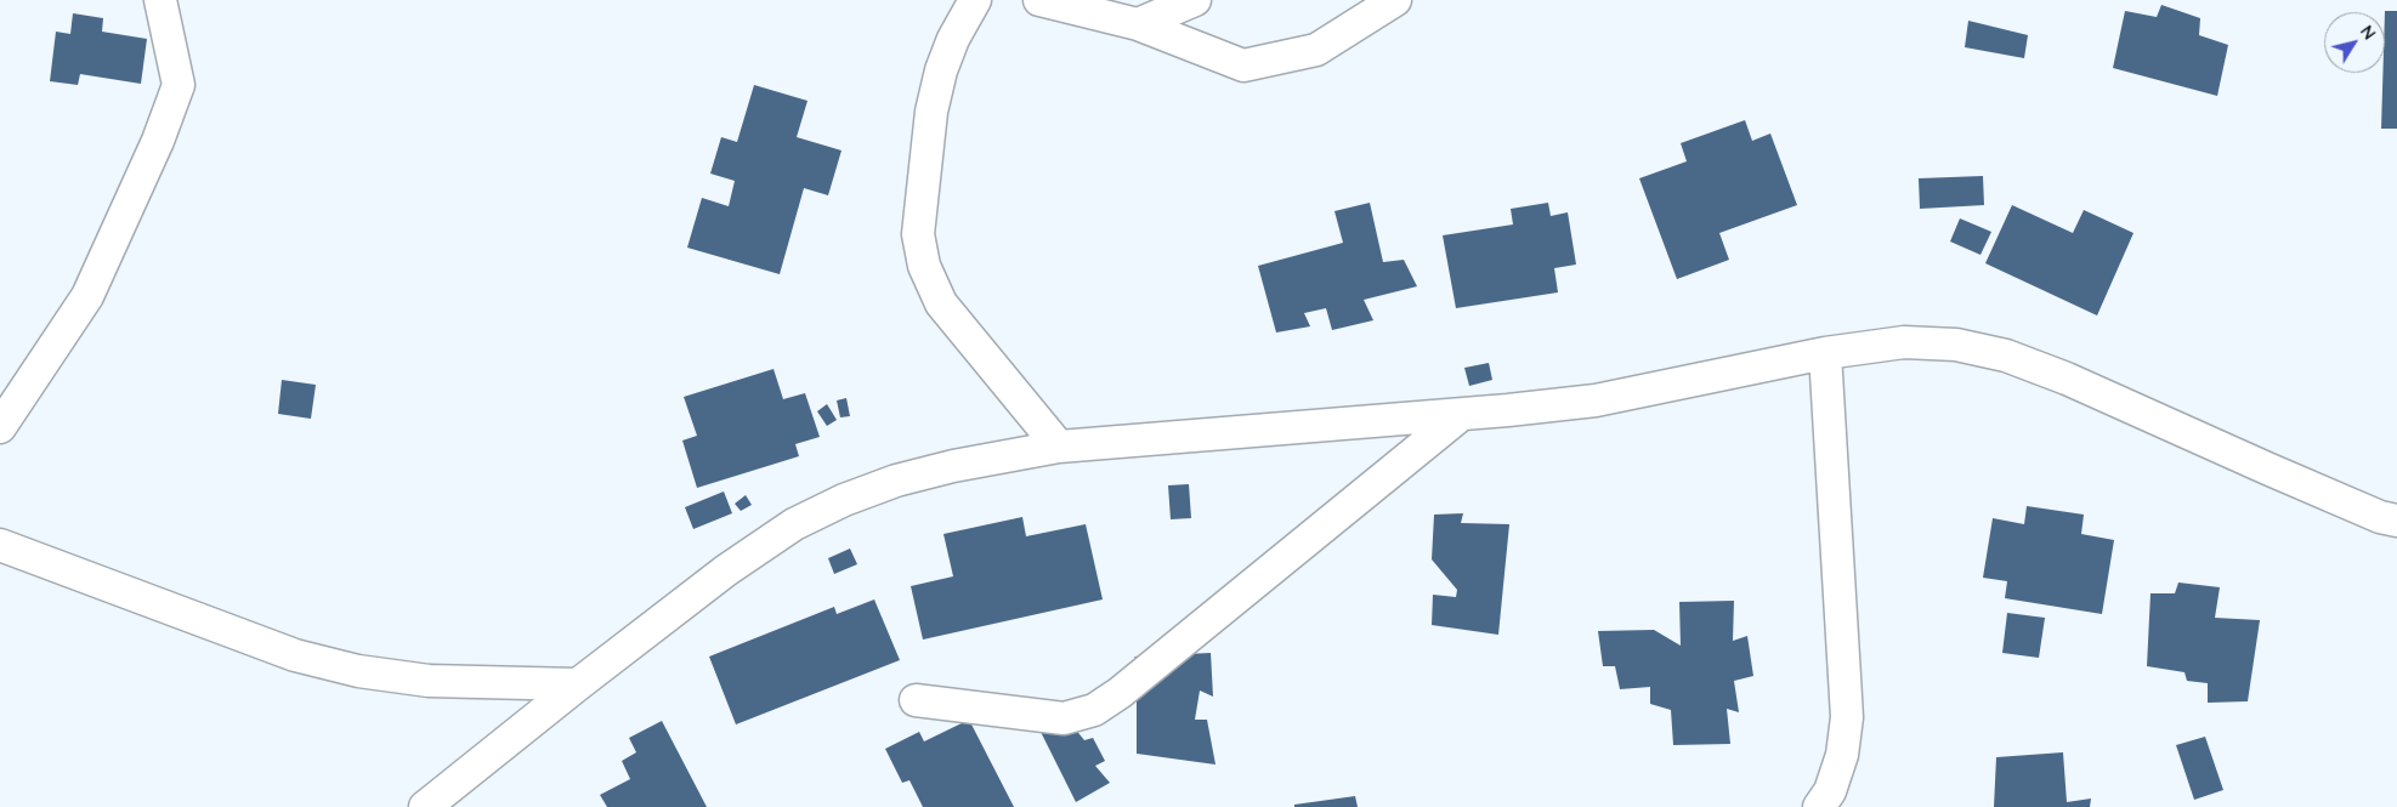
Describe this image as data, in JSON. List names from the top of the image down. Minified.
{"north":"top right"}
